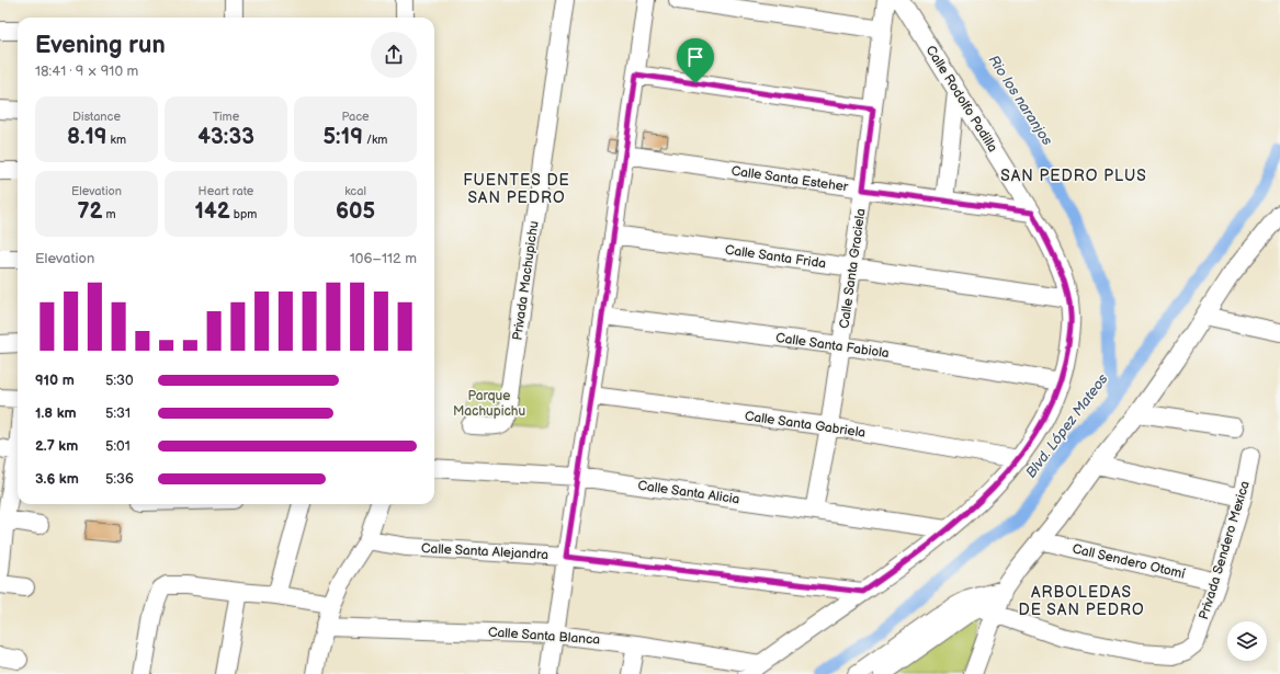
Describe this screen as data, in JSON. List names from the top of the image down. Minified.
{"streets":{"street":["Calle Rodolfo Padilla","Calle Santa Esteher","Calle Santa Frida","Calle Santa Graciela","Privada Machupichu","Calle Santa Fabiola","Calle Santa Gabriela","Calle Santa Alicia","Privada Sendero Mexica","Calle Santa Alejandra","Call Sendero Otomí","Calle Santa Blanca"]},"crossings":[["Calle Rodolfo Padilla","Calle Santa Esteher"],["Calle Rodolfo Padilla","Calle Santa Frida"],["Calle Rodolfo Padilla","Calle Santa Fabiola"],["Calle Rodolfo Padilla","Calle Santa Gabriela"],["Calle Rodolfo Padilla","Calle Santa Alicia"],["Calle Rodolfo Padilla","Calle Santa Alejandra"],["Calle Rodolfo Padilla","Calle Santa Blanca"],["Calle Santa Esteher","Calle Santa Graciela"],["Calle Santa Frida","Calle Santa Graciela"],["Calle Santa Graciela","Calle Santa Fabiola"],["Calle Santa Graciela","Calle Santa Gabriela"],["Calle Santa Graciela","Calle Santa Alicia"],["Privada Sendero Mexica","Call Sendero Otomí"]],"districts":["SAN PEDRO PLUS","FUENTES DE SAN PEDRO","ARBOLEDAS DE SAN PEDRO"],"water":["Rio los naranjos","Blvd. López Mateos"],"parks":["Parque Machupichu"],"page":{"heading":["Evening run","18:41 · 9 × 910 m"],"stats":[["Distance","8.19 km"],["Time","43:33"],["Pace","5:19 /km"],["Elevation","72 m"],["Heart rate","142 bpm"],["kcal","605"]],"chart":["Elevation","106–112 m"],"list":[{"name":"910 m","note":"5:30"},{"name":"1.8 km","note":"5:31"},{"name":"2.7 km","note":"5:01"},{"name":"3.6 km","note":"5:36"}]}}
